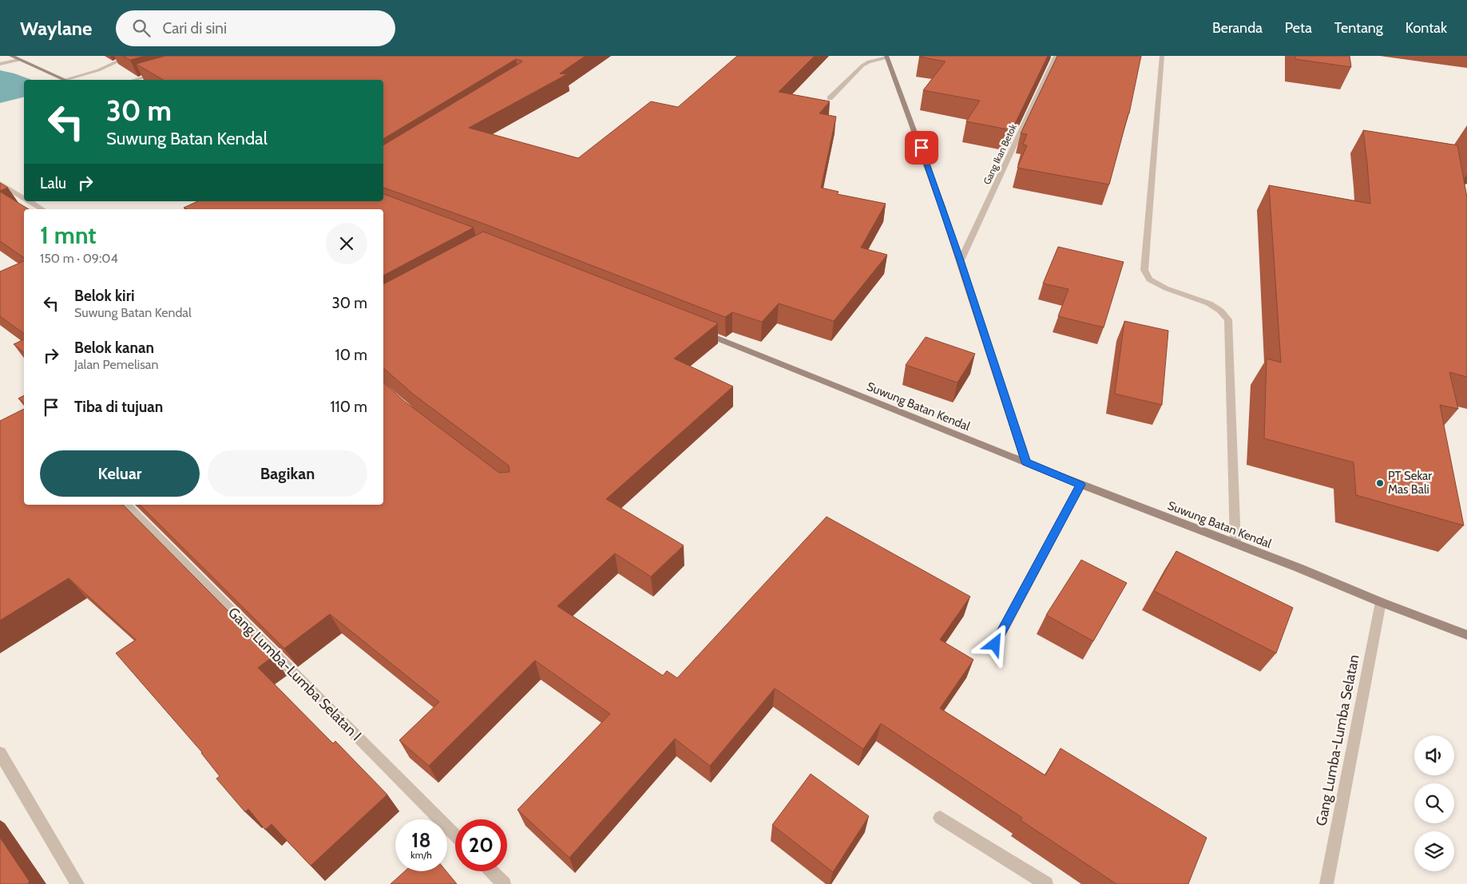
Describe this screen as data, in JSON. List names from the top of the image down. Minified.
{"streets":{"street":["Gang Ikan Betok","Suwung Batan Kendal","Gang Lumba-Lumba Selatan I","Gang Lumba-Lumba Selatan"]},"crossings":[["Suwung Batan Kendal","Gang Lumba-Lumba Selatan"]],"places":["PT Sekar Mas Bali"],"page":{"header":"Waylane","search":"Cari di sini","nav":["Beranda","Peta","Tentang","Kontak"],"turn":["30 m","Suwung Batan Kendal"],"then":"Lalu","heading":["1 mnt","150 m · 09:04"],"list":[{"name":"Belok kiri","note":"Suwung Batan Kendal","value":"30 m"},{"name":"Belok kanan","note":"Jalan Pemelisan","value":"10 m"},{"name":"Tiba di tujuan","value":"110 m"}],"buttons":["Keluar","Bagikan"],"speed":"18 km/h","limit":"20"}}
